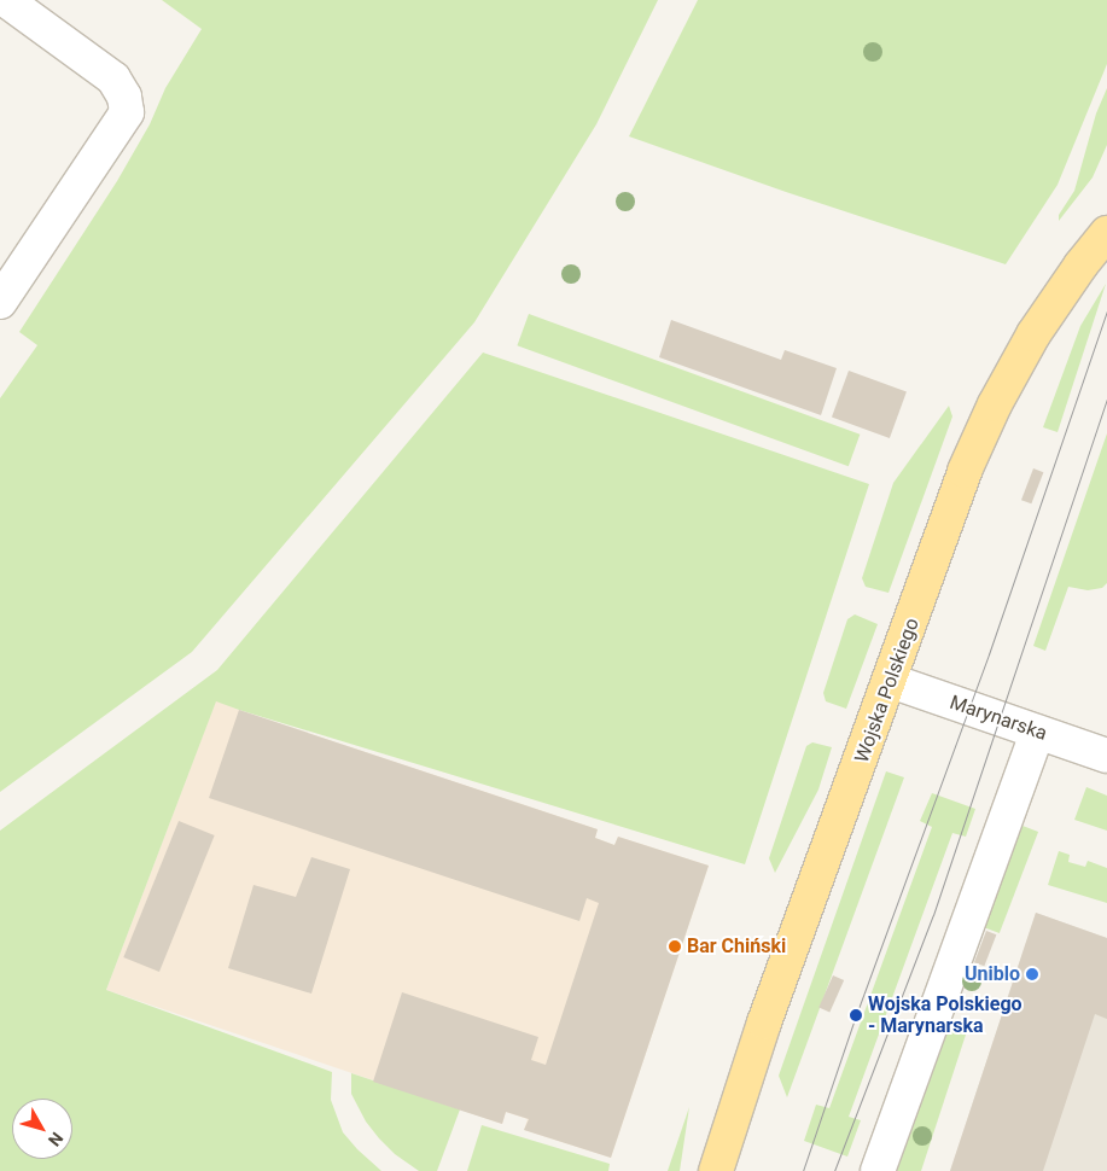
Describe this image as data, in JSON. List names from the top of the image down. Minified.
{"streets":{"main road":["Wojska Polskiego"],"street":["Marynarska"]},"crossings":[["Wojska Polskiego","Marynarska"]],"places":["Bar Chiński","Uniblo","Wojska Polskiego - Marynarska"],"north":"bottom right"}
